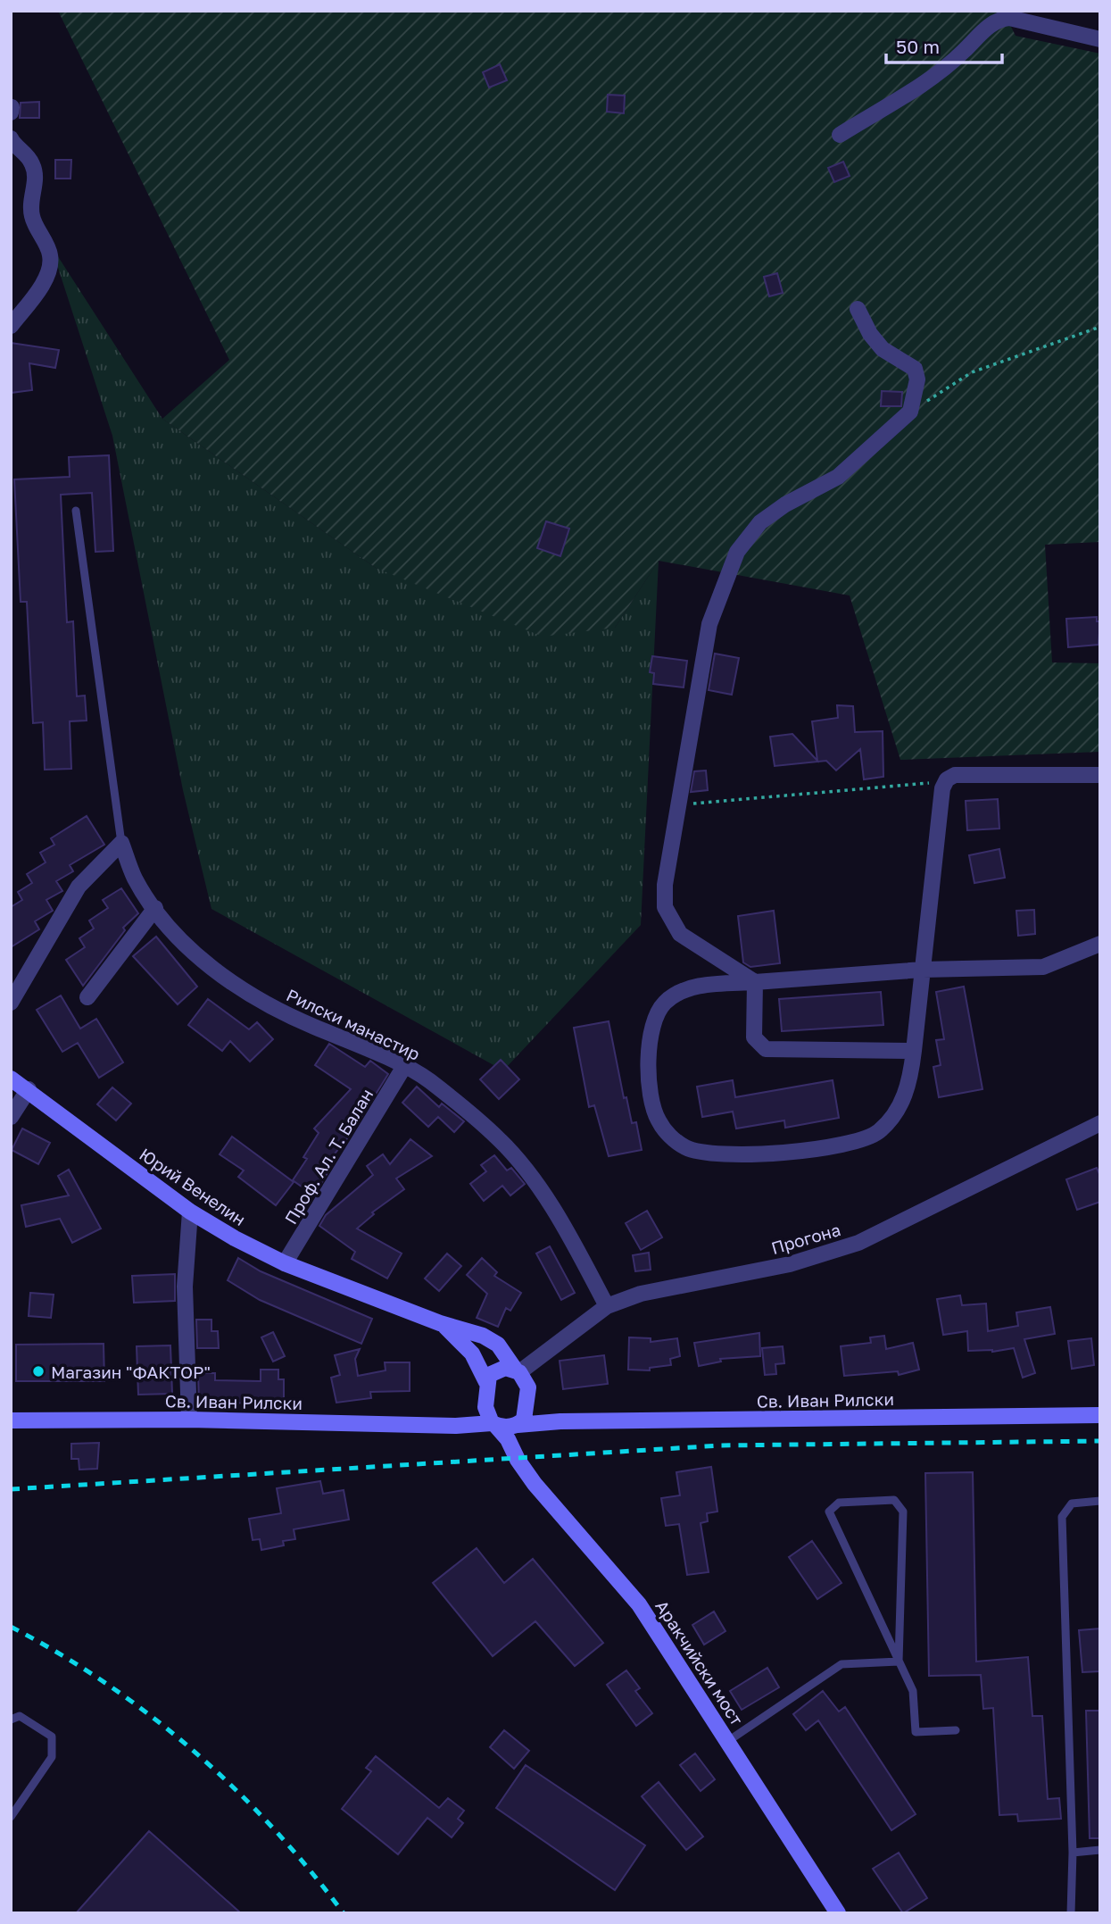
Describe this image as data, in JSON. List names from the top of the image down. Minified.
{"streets":{"street":["Рилски манастир","Проф. Ал. Т. Балан","Юрий Венелин","Прогона","Св. Иван Рилски","Аракчийски мост"]},"crossings":[["Рилски манастир","Проф. Ал. Т. Балан"],["Рилски манастир","Прогона"],["Проф. Ал. Т. Балан","Юрий Венелин"],["Юрий Венелин","Прогона"],["Юрий Венелин","Св. Иван Рилски"],["Юрий Венелин","Аракчийски мост"],["Прогона","Св. Иван Рилски"],["Прогона","Аракчийски мост"],["Св. Иван Рилски","Аракчийски мост"]],"places":["Магазин \"ФАКТОР\""],"scale_bar":"50 m"}
